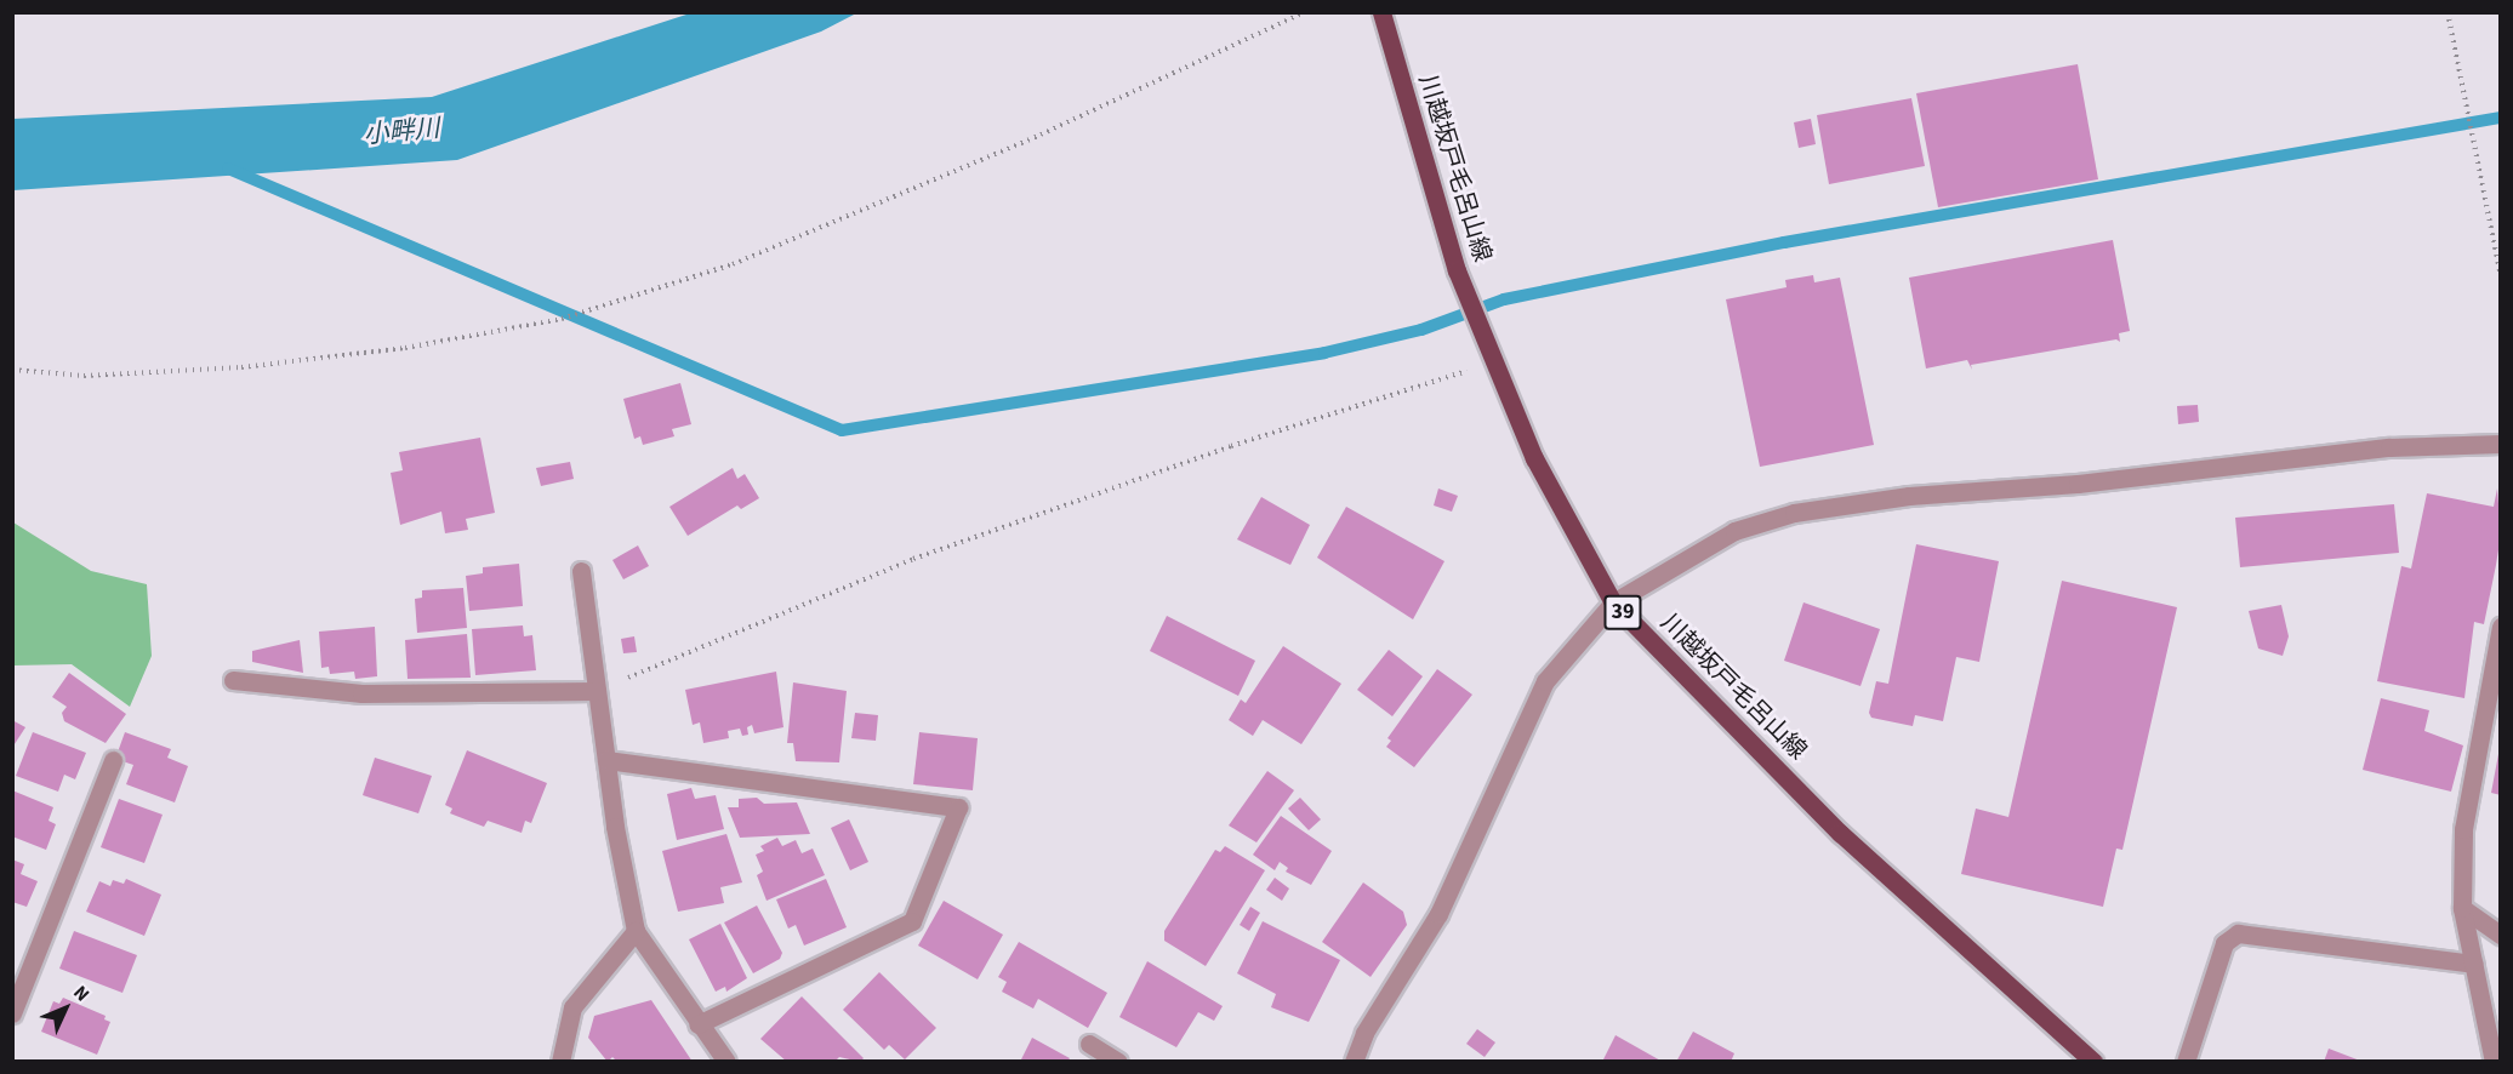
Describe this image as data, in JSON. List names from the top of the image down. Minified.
{"streets":{"main road":["川越坂戸毛呂山線","39"]},"water":["小畔川"],"north":"top right"}
